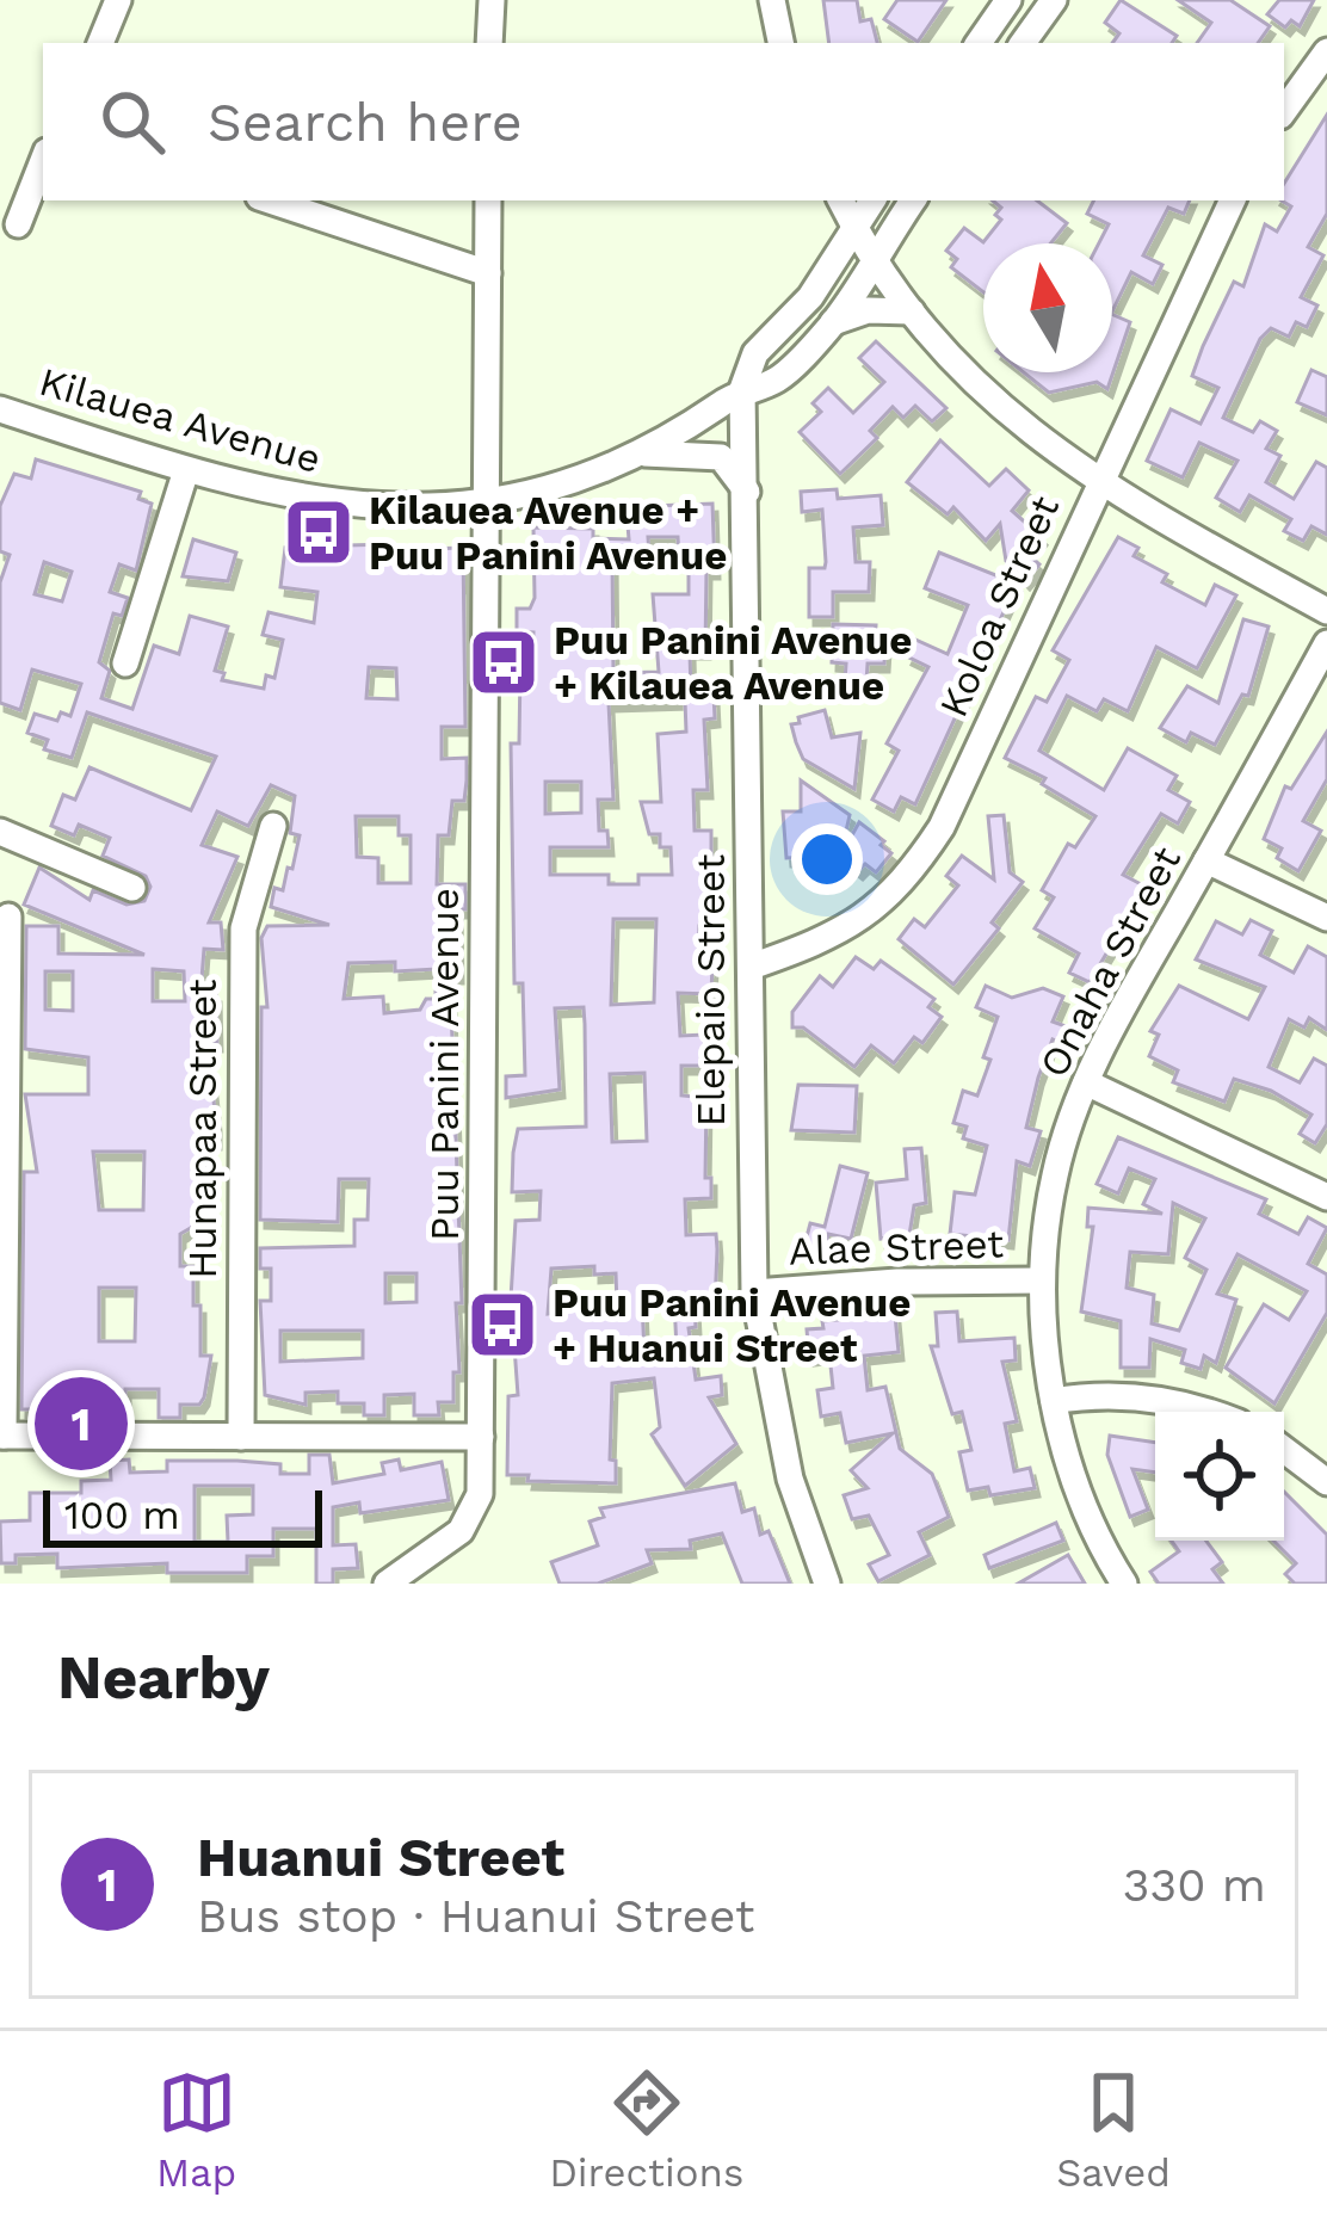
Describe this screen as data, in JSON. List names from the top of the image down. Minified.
{"streets":{"street":["Kilauea Avenue","Koloa Street","Onaha Street","Elepaio Street","Puu Panini Avenue","Hunapaa Street","Alae Street"]},"crossings":[["Kilauea Avenue","Elepaio Street"],["Kilauea Avenue","Puu Panini Avenue"],["Koloa Street","Elepaio Street"],["Onaha Street","Alae Street"],["Elepaio Street","Alae Street"]],"places":{"bus stop":["Kilauea Avenue + Puu Panini Avenue","Puu Panini Avenue + Kilauea Avenue","Puu Panini Avenue + Huanui Street"]},"scale_bar":"100 m","north":"top","page":{"search":"Search here","pins":"1","scale":"100 m","heading":"Nearby","list":[{"mark":"1","name":"Huanui Street","note":"Bus stop · Huanui Street","value":"330 m"}],"nav":["Map","Directions","Saved"]}}
